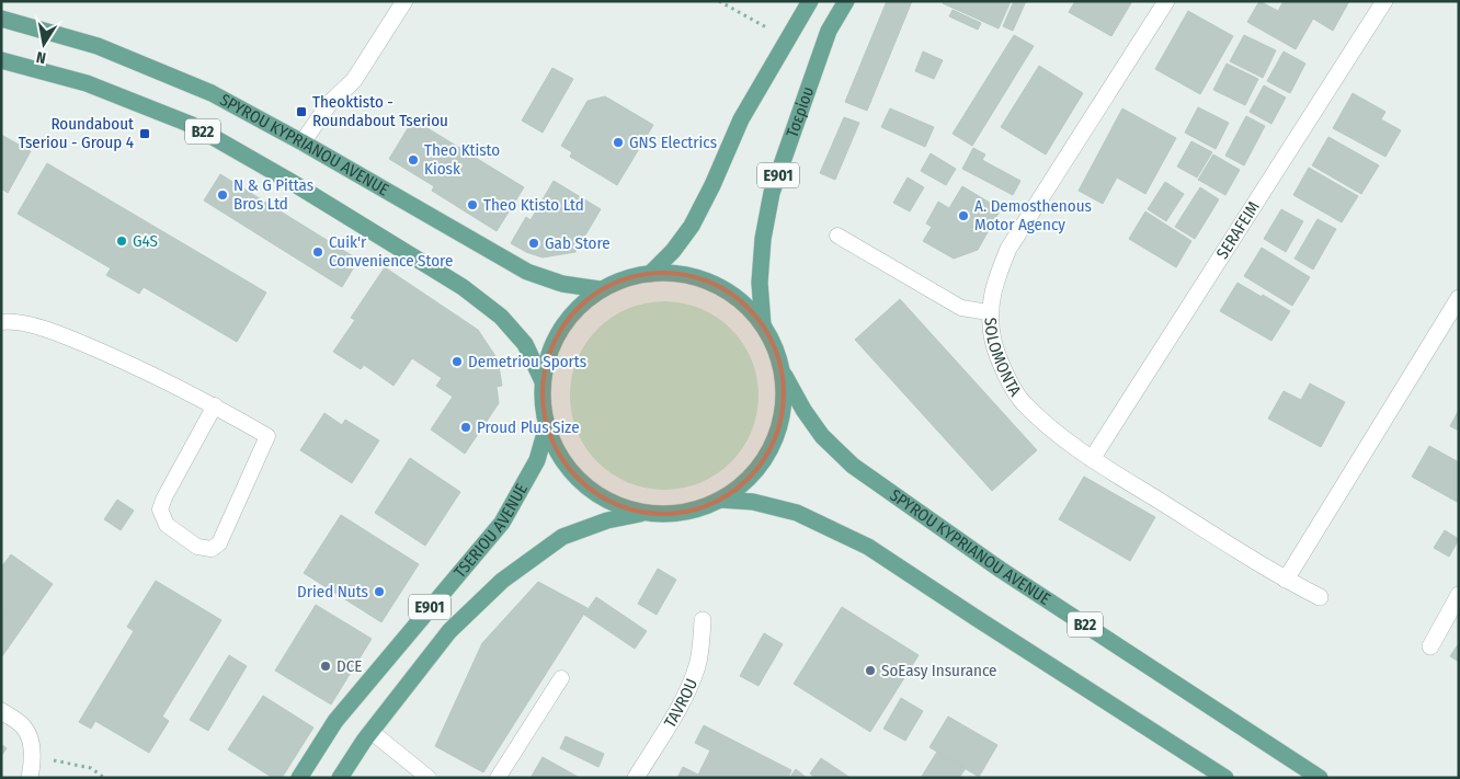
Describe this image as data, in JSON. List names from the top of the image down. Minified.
{"streets":{"main road":["Τσερίου","B22","SPYROU KYPRIANOU AVENUE","E901","TSERIOU AVENUE"],"street":["SERAFEIM","SOLOMONTA","TAVROU"]},"crossings":[["SERAFEIM","SOLOMONTA"]],"places":{"transit":["Theoktisto - Roundabout Tseriou","Roundabout Tseriou - Group 4"],"other":["GNS Electrics","Theo Ktisto Kiosk","N & G Pittas Bros Ltd","Theo Ktisto Ltd","A. Demosthenous Motor Agency","G4S","Gab Store","Cuik'r Convenience Store","Demetriou Sports","Proud Plus Size","Dried Nuts","DCE","SoEasy Insurance"]},"north":"bottom"}
